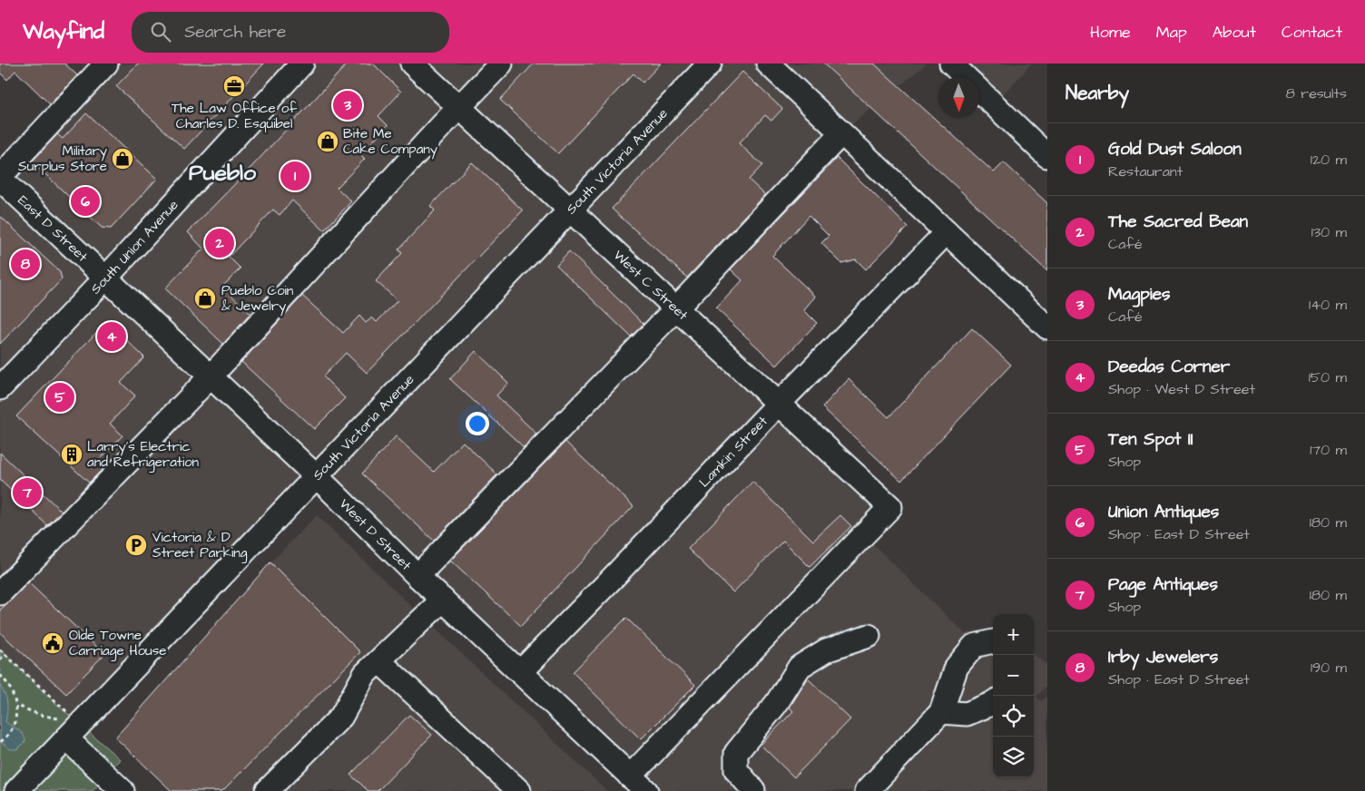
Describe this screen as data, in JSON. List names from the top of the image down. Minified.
{"streets":{"street":["South Victoria Avenue","East D Street","South Union Avenue","West C Street","Lamkin Street","West D Street"]},"crossings":[["South Victoria Avenue","West C Street"],["South Victoria Avenue","West D Street"],["East D Street","South Union Avenue"],["East D Street","West D Street"],["South Union Avenue","West D Street"],["West C Street","Lamkin Street"],["West C Street","West D Street"],["Lamkin Street","West D Street"]],"districts":["Pueblo"],"places":{"office":["The Law Office of Charles D. Esquibel"],"shop":["Bite Me Cake Company","Military Surplus Store","Pueblo Coin & Jewelry"],"building":["Larry's Electric and Refrigeration"],"parking":["Victoria & D Street Parking"],"public building":["Olde Towne Carriage House"]},"north":"bottom","page":{"header":"Wayfind","search":"Search here","nav":["Home","Map","About","Contact"],"heading":["Nearby","8 results"],"pins":["3","1","6","2","8","4","5","7"],"list":[{"mark":"1","name":"Gold Dust Saloon","note":"Restaurant","value":"120 m"},{"mark":"2","name":"The Sacred Bean","note":"Café","value":"130 m"},{"mark":"3","name":"Magpies","note":"Café","value":"140 m"},{"mark":"4","name":"Deedas Corner","note":"Shop · West D Street","value":"150 m"},{"mark":"5","name":"Ten Spot II","note":"Shop","value":"170 m"},{"mark":"6","name":"Union Antiques","note":"Shop · East D Street","value":"180 m"},{"mark":"7","name":"Page Antiques","note":"Shop","value":"180 m"},{"mark":"8","name":"Irby Jewelers","note":"Shop · East D Street","value":"190 m"}],"map_buttons":["+","−"]}}
